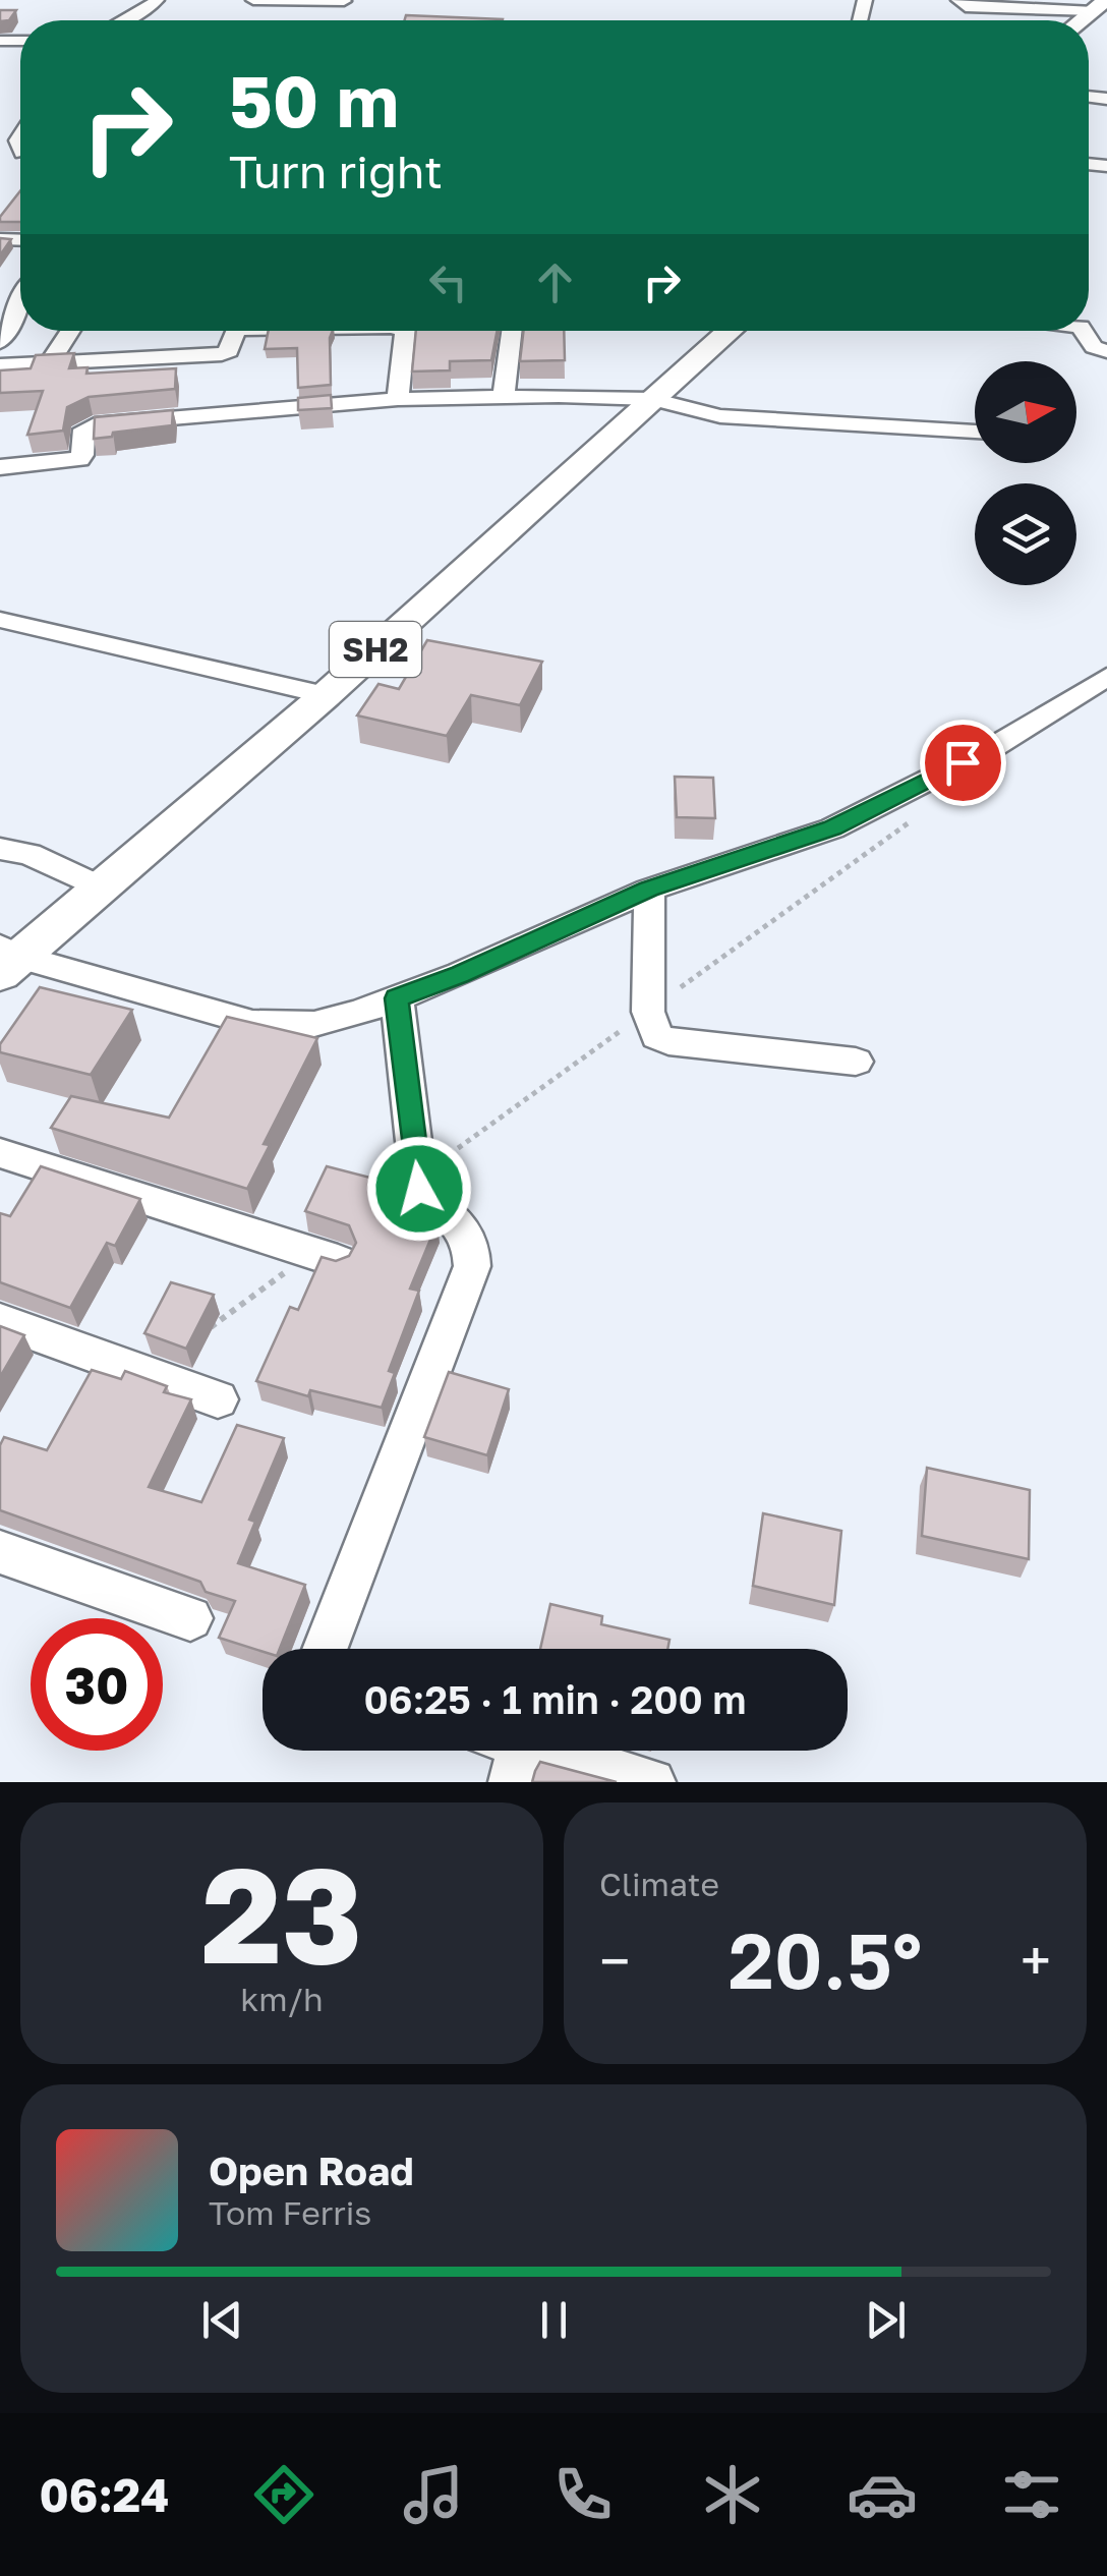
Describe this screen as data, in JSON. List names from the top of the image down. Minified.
{"streets":{"main road":["SH2"]},"north":"right","page":{"turn":["50 m","Turn right"],"limit":"30","trip":"06:25 · 1 min · 200 m","tile":[["23","km/h"],"Climate"],"heat":["−","20.5°","+"],"song":["Open Road","Tom Ferris"],"tabs":"06:24"}}
